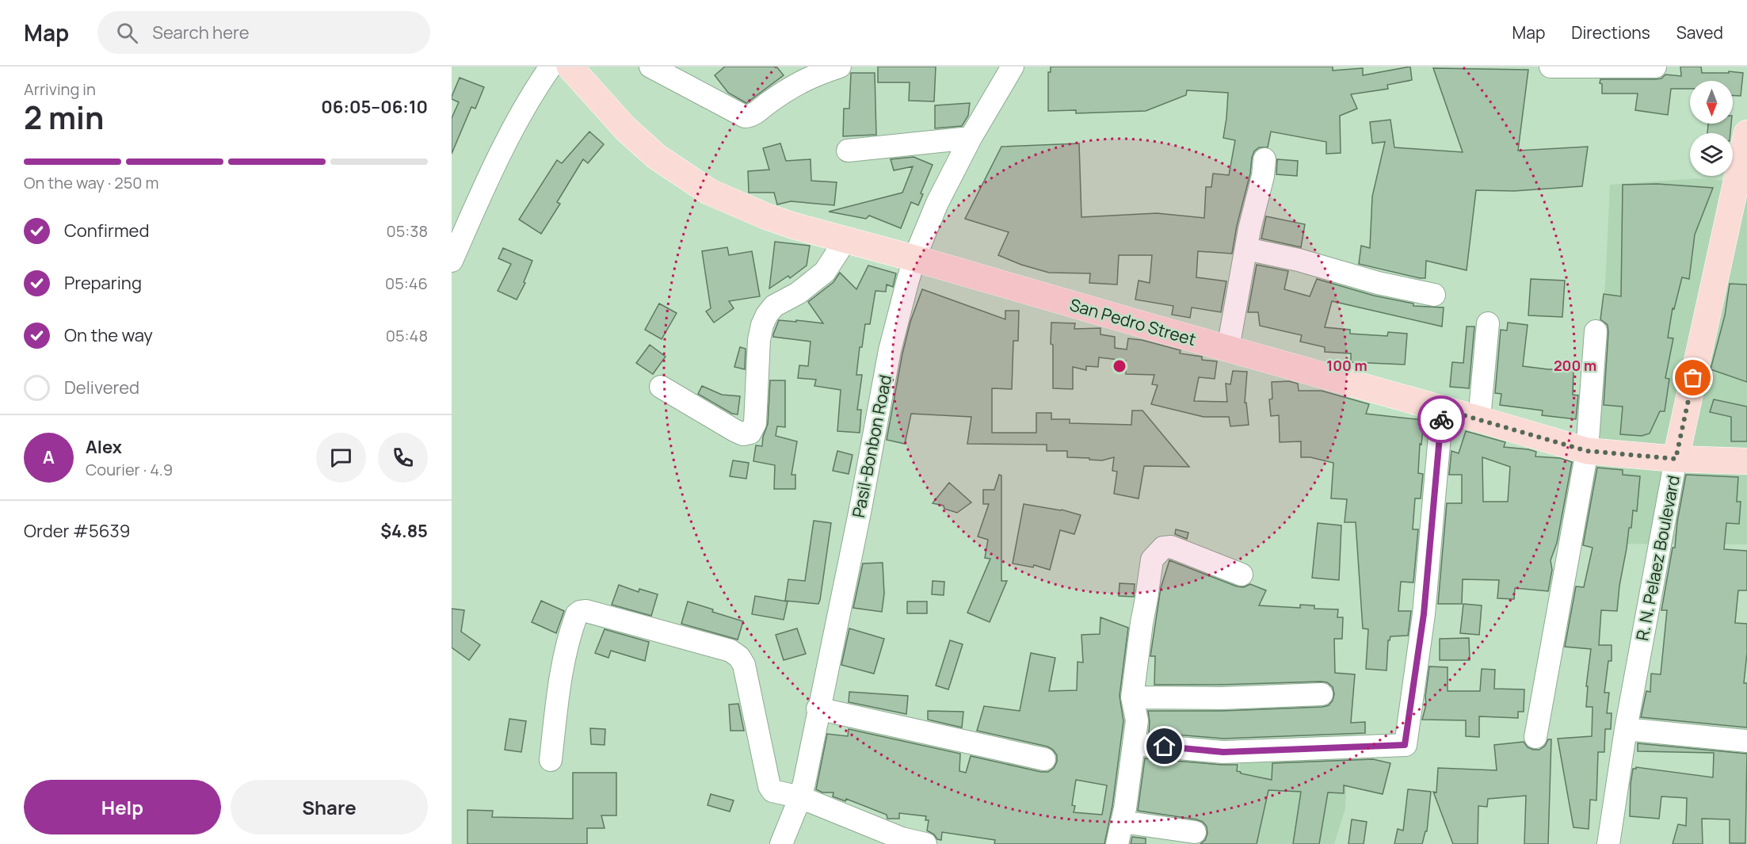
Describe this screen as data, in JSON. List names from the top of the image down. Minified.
{"streets":{"main road":["San Pedro Street","R. N. Pelaez Boulevard"],"street":["Pasil-Bonbon Road"]},"crossings":[["San Pedro Street","Pasil-Bonbon Road"],["San Pedro Street","R. N. Pelaez Boulevard"]],"north":"bottom","page":{"header":"Map","search":"Search here","nav":["Map","Directions","Saved"],"heading":["2 min","Arriving in","06:05–06:10"],"panel":["Alex","Courier · 4.9","Order #5639","$4.85"],"bar":"On the way · 250 m","list":[["Confirmed","05:38"],["Preparing","05:46"],["On the way","05:48"],"Delivered"],"round":"A","buttons":["Help","Share"]},"rings":["100 m","200 m"]}
